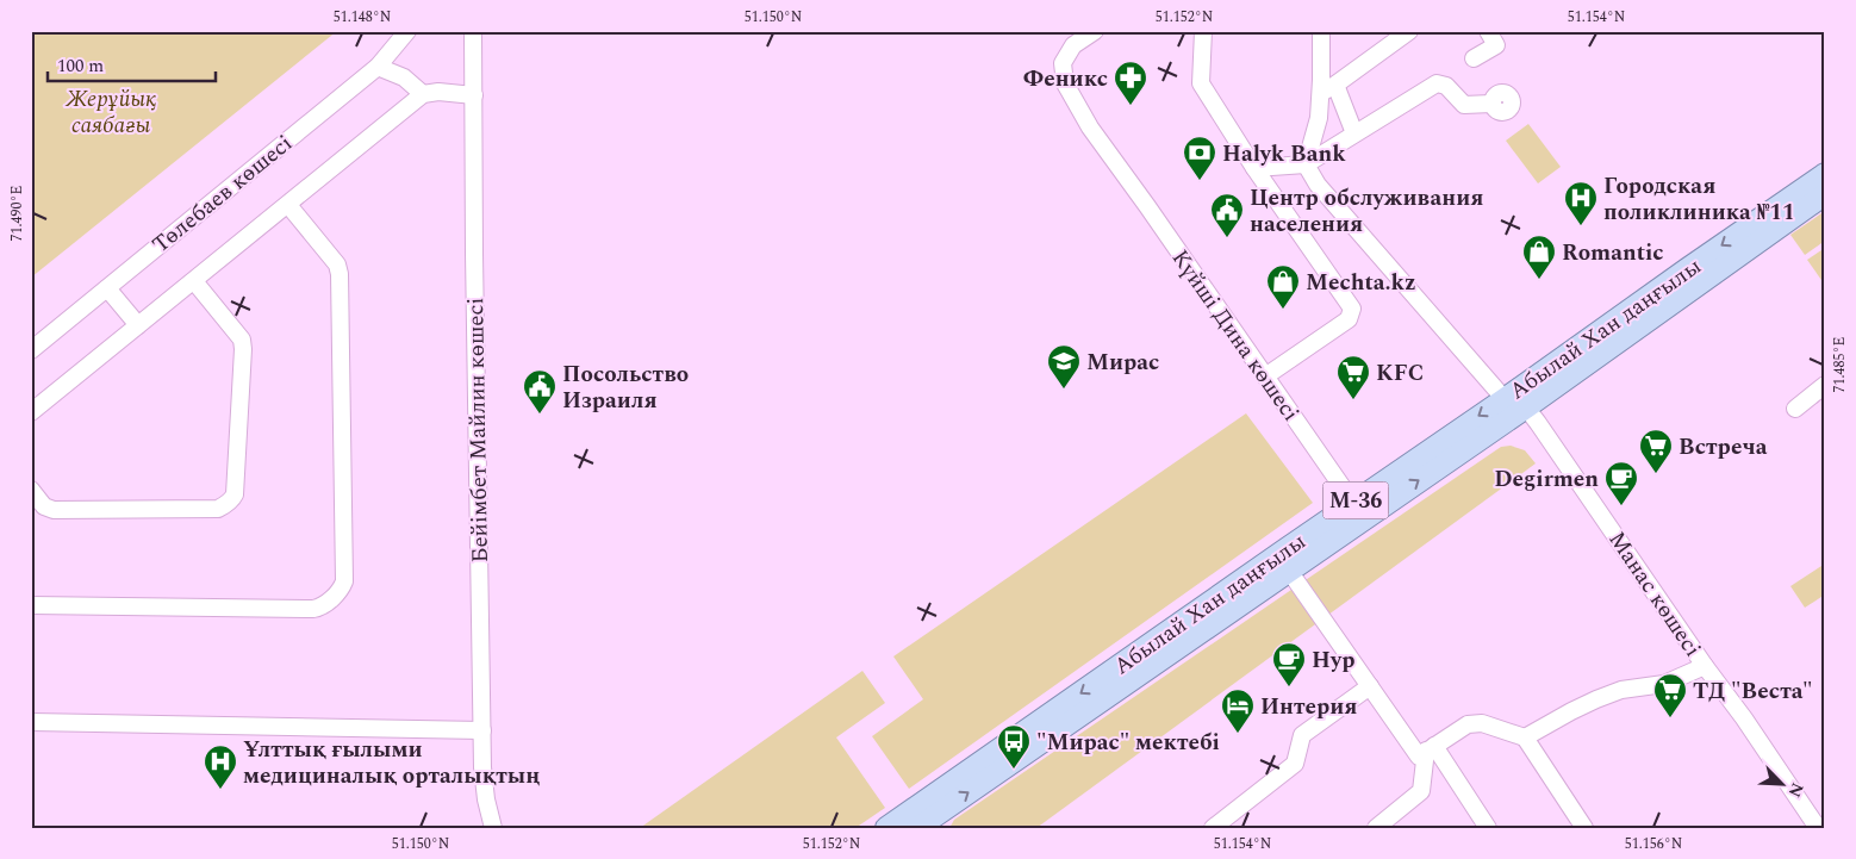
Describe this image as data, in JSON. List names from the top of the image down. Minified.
{"streets":{"main road":["Абылай Хан даңғылы","M-36"],"street":["Төлебаев көшесі","Күйші Дина көшесі","Бейімбет Майлин көшесі","Манас көшесі"]},"crossings":[["Абылай Хан даңғылы","Күйші Дина көшесі"],["Абылай Хан даңғылы","Манас көшесі"]],"parks":["Жерұйық саябағы"],"places":{"pharmacy":["Феникс"],"bank":["Halyk Bank"],"hospital":["Городская поликлиника №11","Ұлттық ғылыми медициналық орталықтың"],"public building":["Центр обслуживания населения","Посольство Израиля"],"shop":["Romantic","Mechta.kz"],"school or university":["Мирас"],"supermarket":["KFC","Встреча","ТД \"Веста\""],"cafe":["Degirmen","Нур"],"hotel":["Интерия"],"bus stop":["\"Мирас\" мектебі"]},"scale_bar":"100 m","north":"bottom right","coordinates":["51.148°N","51.150°N","51.152°N","51.154°N","71.490°E","71.485°E","51.156°N"]}
